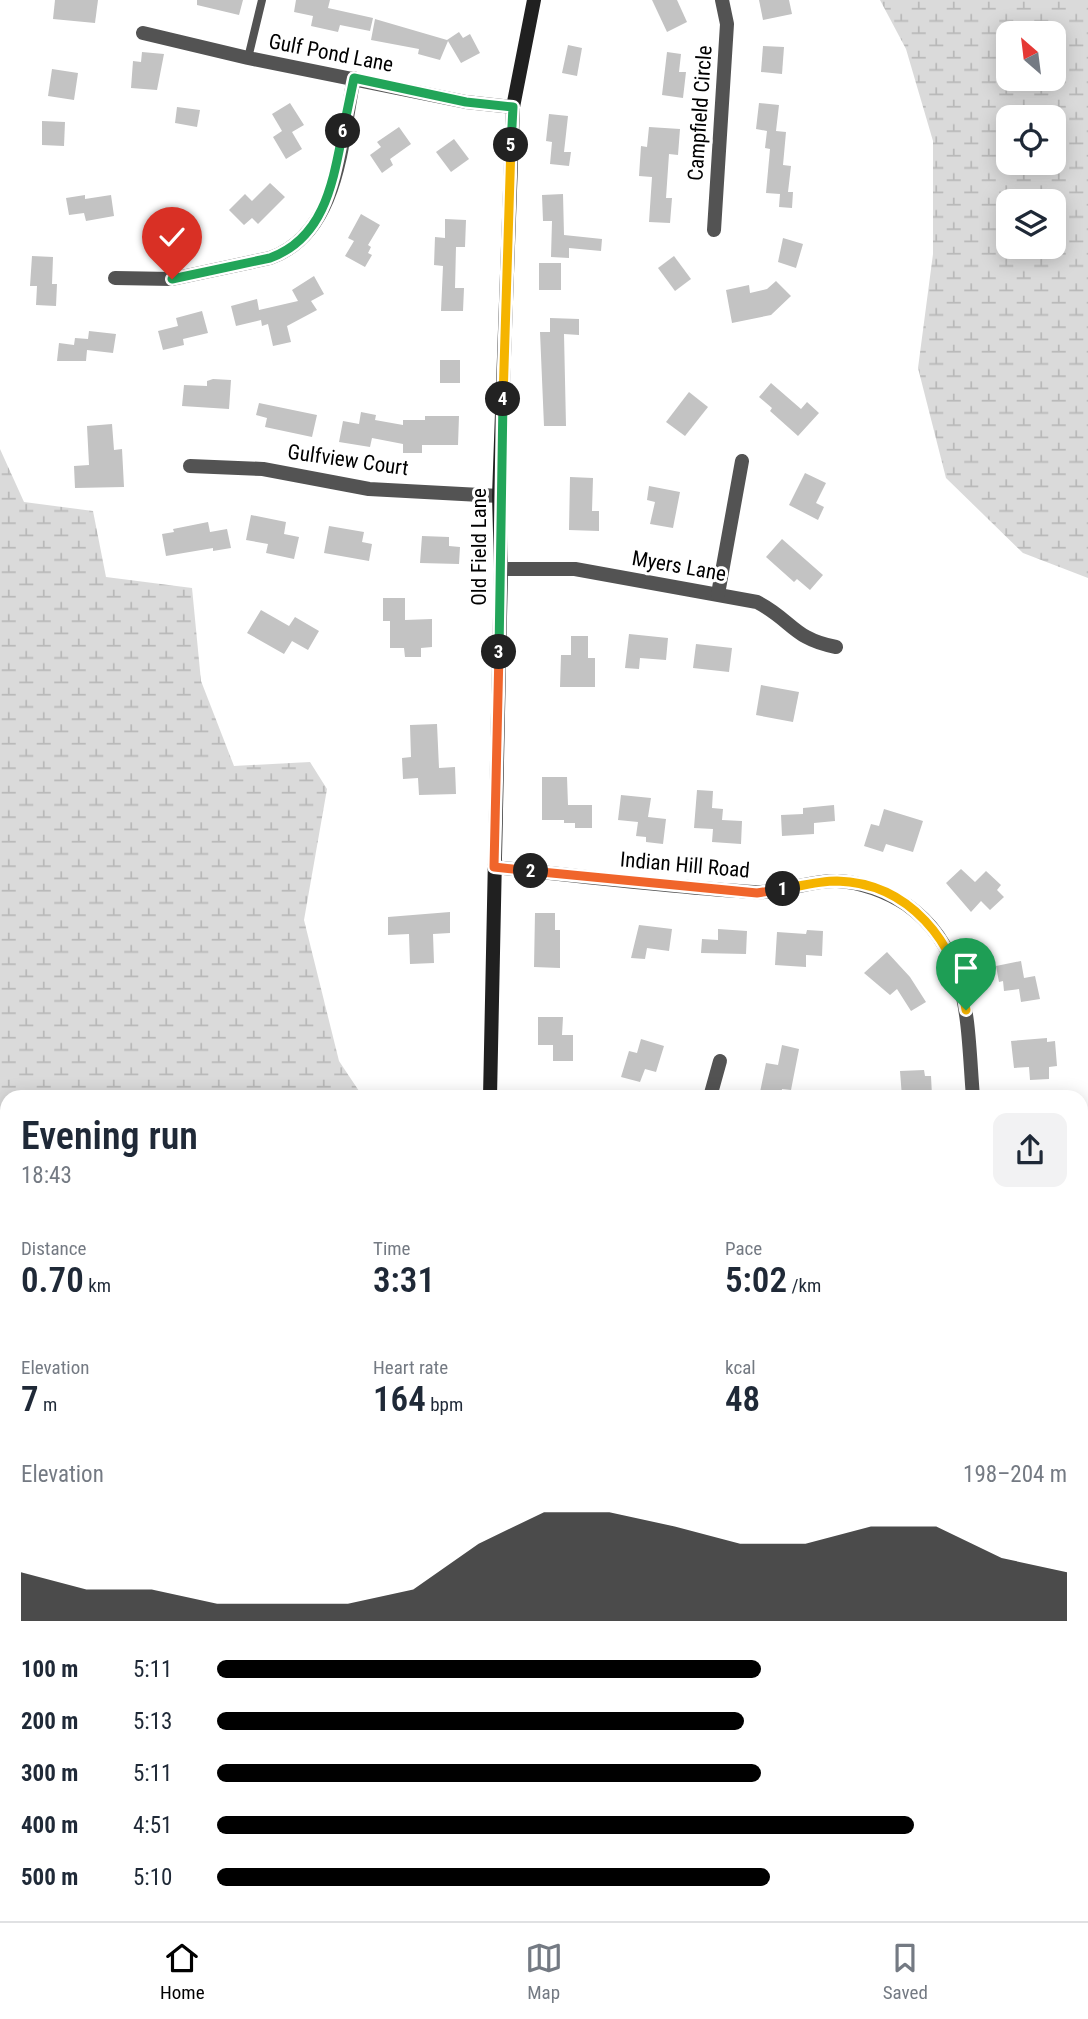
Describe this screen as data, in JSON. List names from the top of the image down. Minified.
{"streets":{"street":["Gulf Pond Lane","Campfield Circle","Gulfview Court","Old Field Lane","Myers Lane","Indian Hill Road"]},"crossings":[["Gulf Pond Lane","Old Field Lane"],["Gulfview Court","Old Field Lane"],["Old Field Lane","Myers Lane"],["Old Field Lane","Indian Hill Road"]],"north":"top left","page":{"pins":["6","5","4","3","2","1"],"heading":["Evening run","18:43"],"stats":[["Distance","0.70 km"],["Time","3:31"],["Pace","5:02 /km"],["Elevation","7 m"],["Heart rate","164 bpm"],["kcal","48"]],"chart":["Elevation","198–204 m"],"list":[{"name":"100 m","note":"5:11"},{"name":"200 m","note":"5:13"},{"name":"300 m","note":"5:11"},{"name":"400 m","note":"4:51"},{"name":"500 m","note":"5:10"}],"tabs":["Home","Map","Saved"]}}
